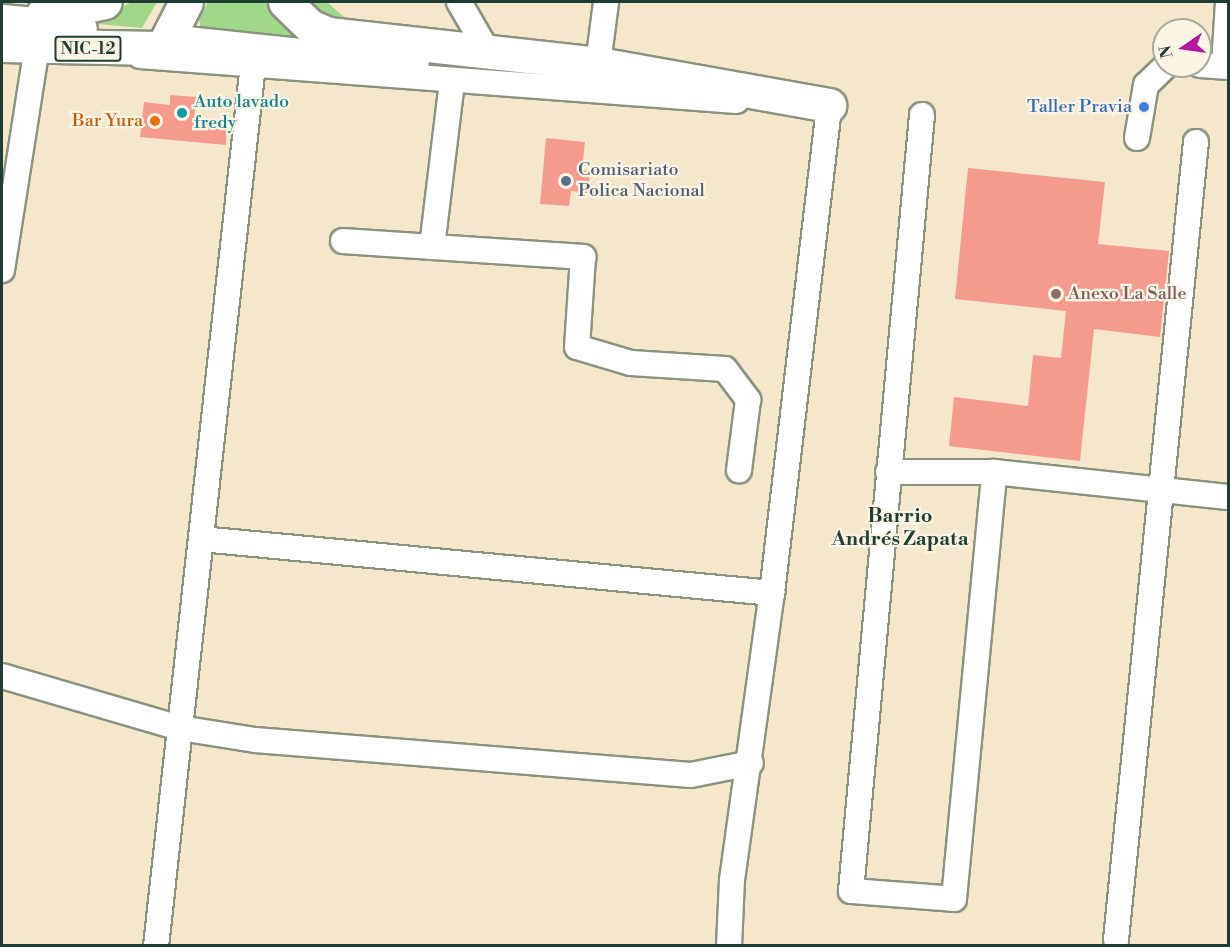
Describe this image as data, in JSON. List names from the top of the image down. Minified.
{"streets":{"highway":["NIC-12"]},"districts":["Barrio Andrés Zapata"],"places":["Taller Pravia","Auto lavado fredy","Bar Yura","Comisariato Polica Nacional","Anexo La Salle"],"north":"left"}
